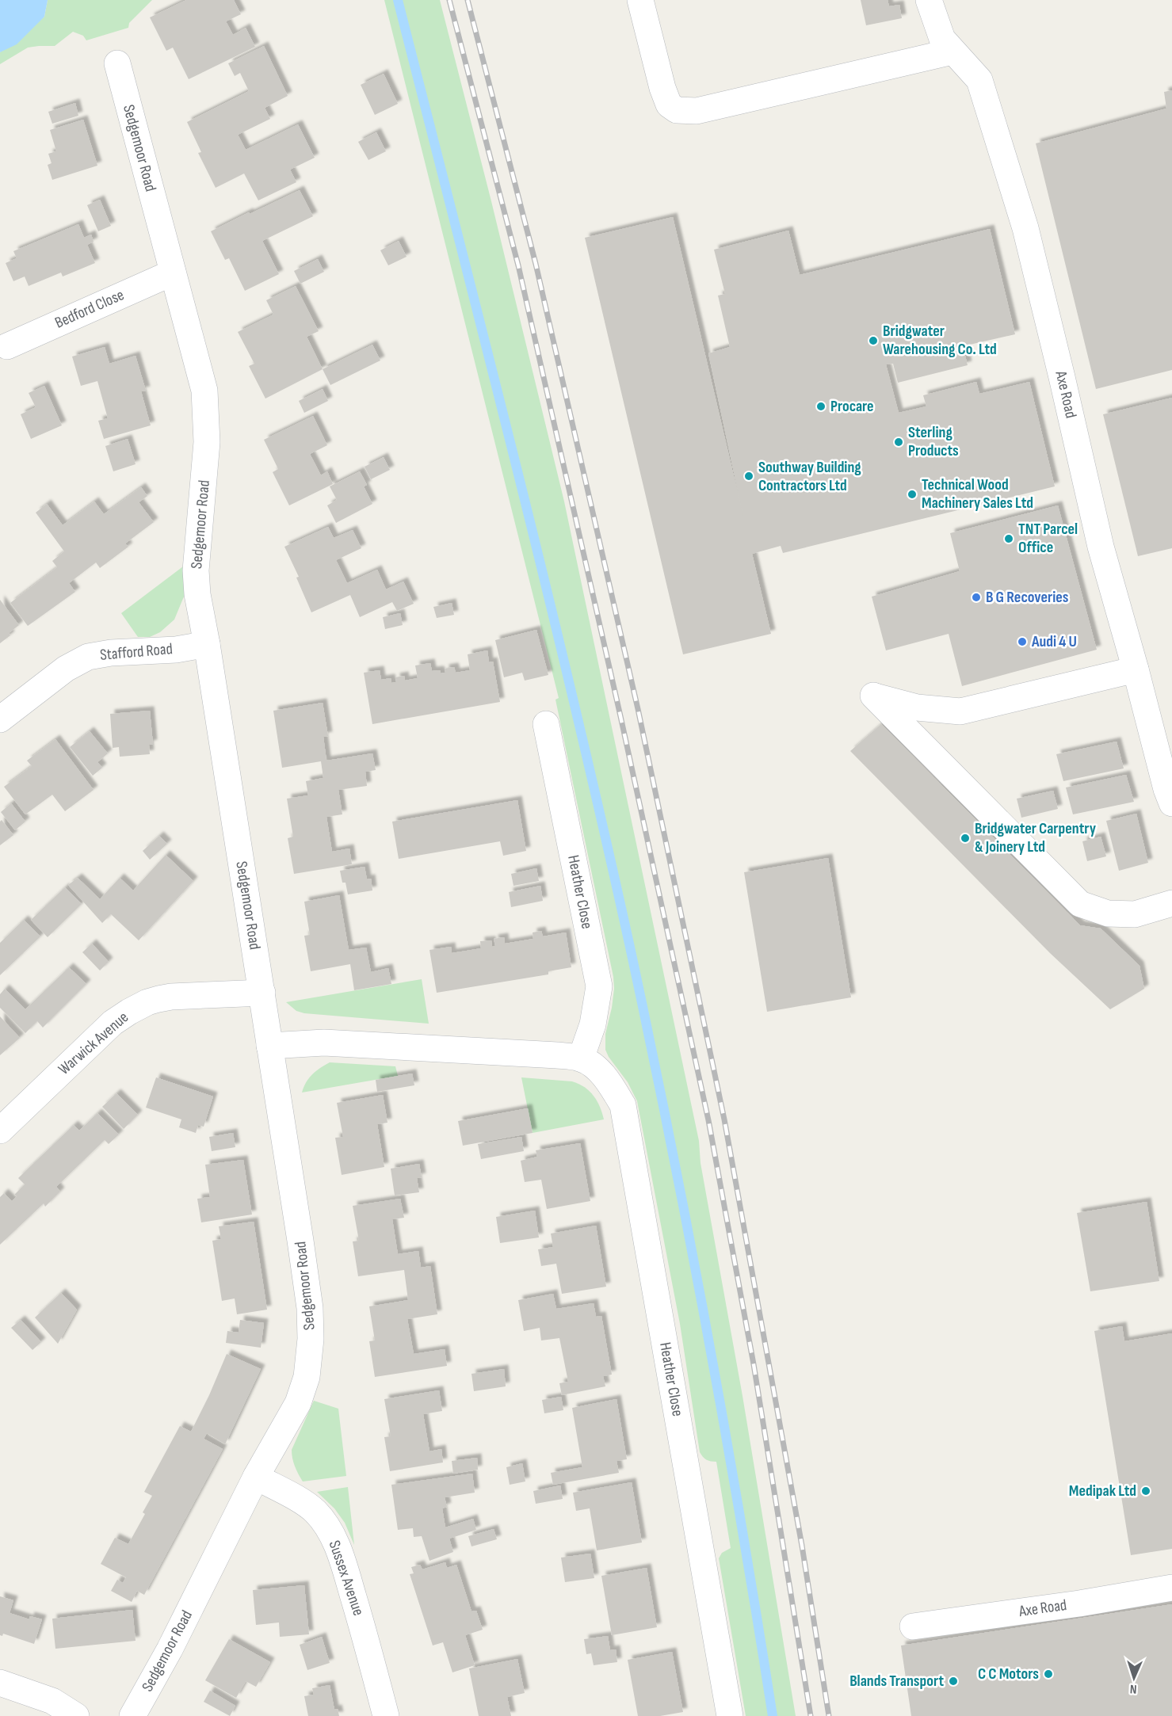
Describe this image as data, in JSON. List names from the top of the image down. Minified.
{"streets":{"street":["Sedgemoor Road","Bedford Close","Axe Road","Stafford Road","Heather Close","Warwick Avenue","Sussex Avenue"]},"crossings":[["Sedgemoor Road","Bedford Close"],["Sedgemoor Road","Stafford Road"],["Sedgemoor Road","Heather Close"],["Sedgemoor Road","Warwick Avenue"],["Sedgemoor Road","Sussex Avenue"]],"places":["Bridgwater Warehousing Co. Ltd","Procare","Sterling Products","Southway Building Contractors Ltd","Technical Wood Machinery Sales Ltd","TNT Parcel Office","B G Recoveries","Audi 4 U","Bridgwater Carpentry & Joinery Ltd","Medipak Ltd","C C Motors","Blands Transport"],"north":"bottom"}
